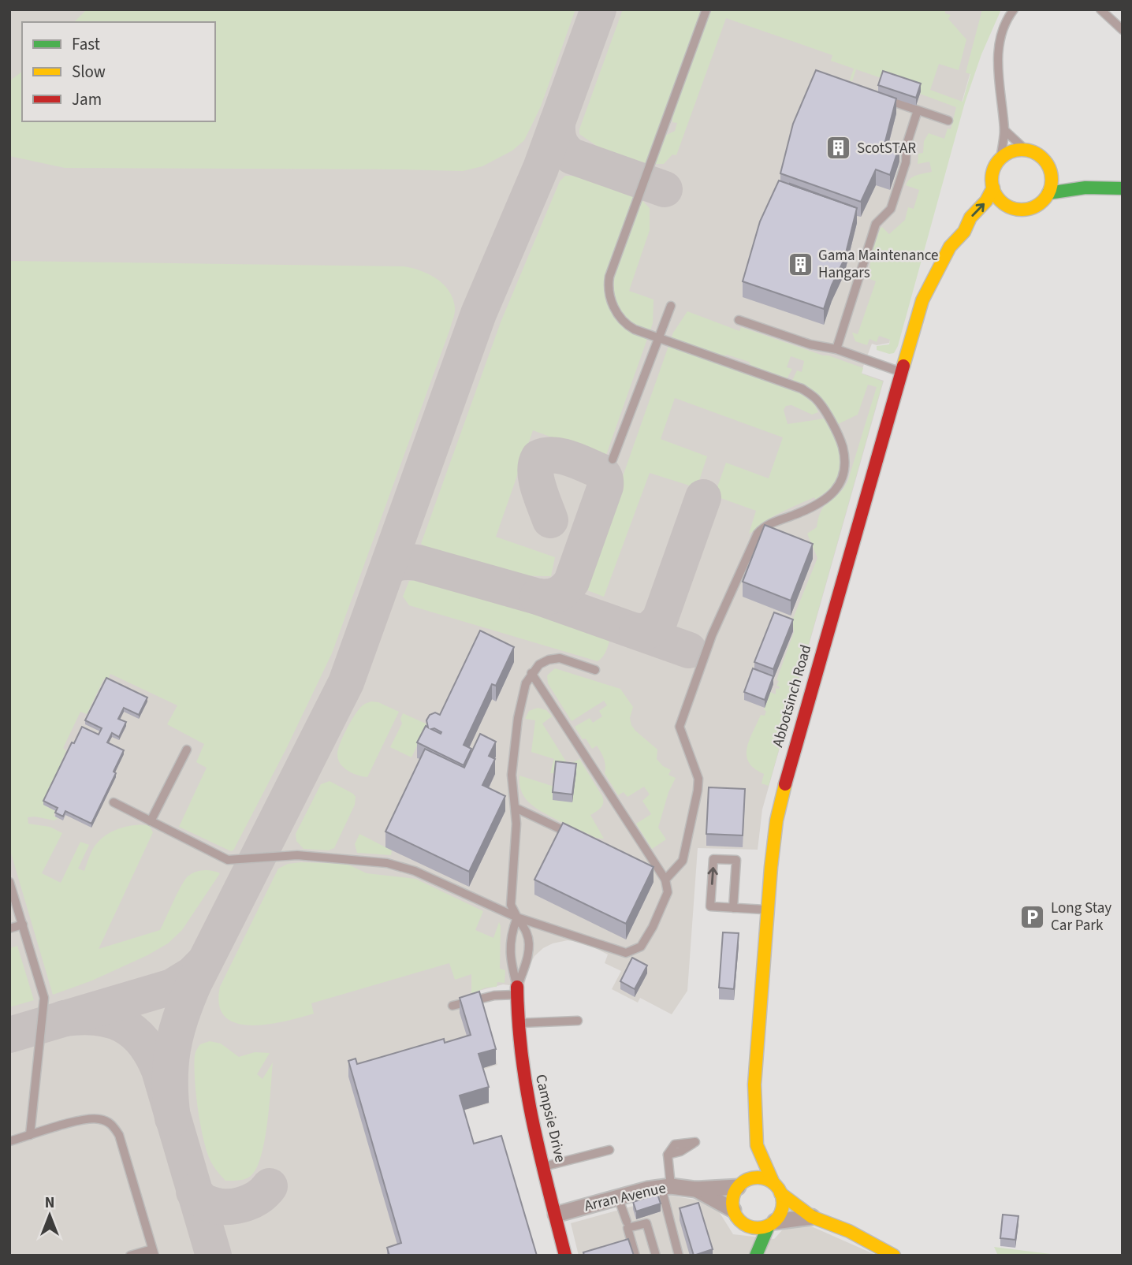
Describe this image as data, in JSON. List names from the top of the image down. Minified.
{"streets":{"street":["Abbotsinch Road","Campsie Drive","Arran Avenue"]},"crossings":[["Abbotsinch Road","Arran Avenue"],["Campsie Drive","Arran Avenue"]],"places":{"building":["ScotSTAR","Gama Maintenance Hangars"],"parking":["Long Stay Car Park"]},"legend":["Fast","Slow","Jam"],"north":"top"}
